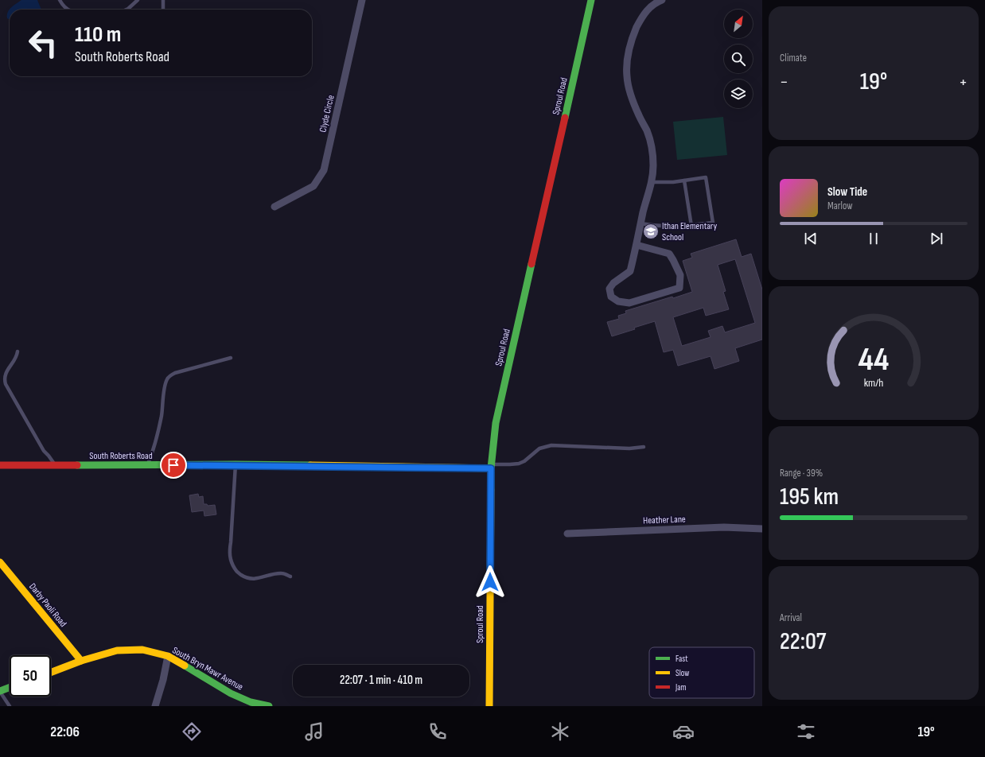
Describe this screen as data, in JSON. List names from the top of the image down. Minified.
{"streets":{"main road":["Sproul Road","South Roberts Road","Darby Paoli Road","South Bryn Mawr Avenue"],"street":["Clyde Circle","Heather Lane"]},"crossings":[["Sproul Road","South Roberts Road"],["Darby Paoli Road","South Bryn Mawr Avenue"]],"places":{"school or university":["Ithan Elementary School"]},"legend":["Fast","Slow","Jam"],"north":"top right","page":{"tile":["Climate",["Range · 39%","195 km"],["Arrival","22:07"]],"turn":["110 m","South Roberts Road"],"heat":["−","19°","+"],"song":["Slow Tide","Marlow"],"limit":"50","trip":"22:07 · 1 min · 410 m","tabs":["22:06","19°"],"gauge":["44","km/h"]}}
